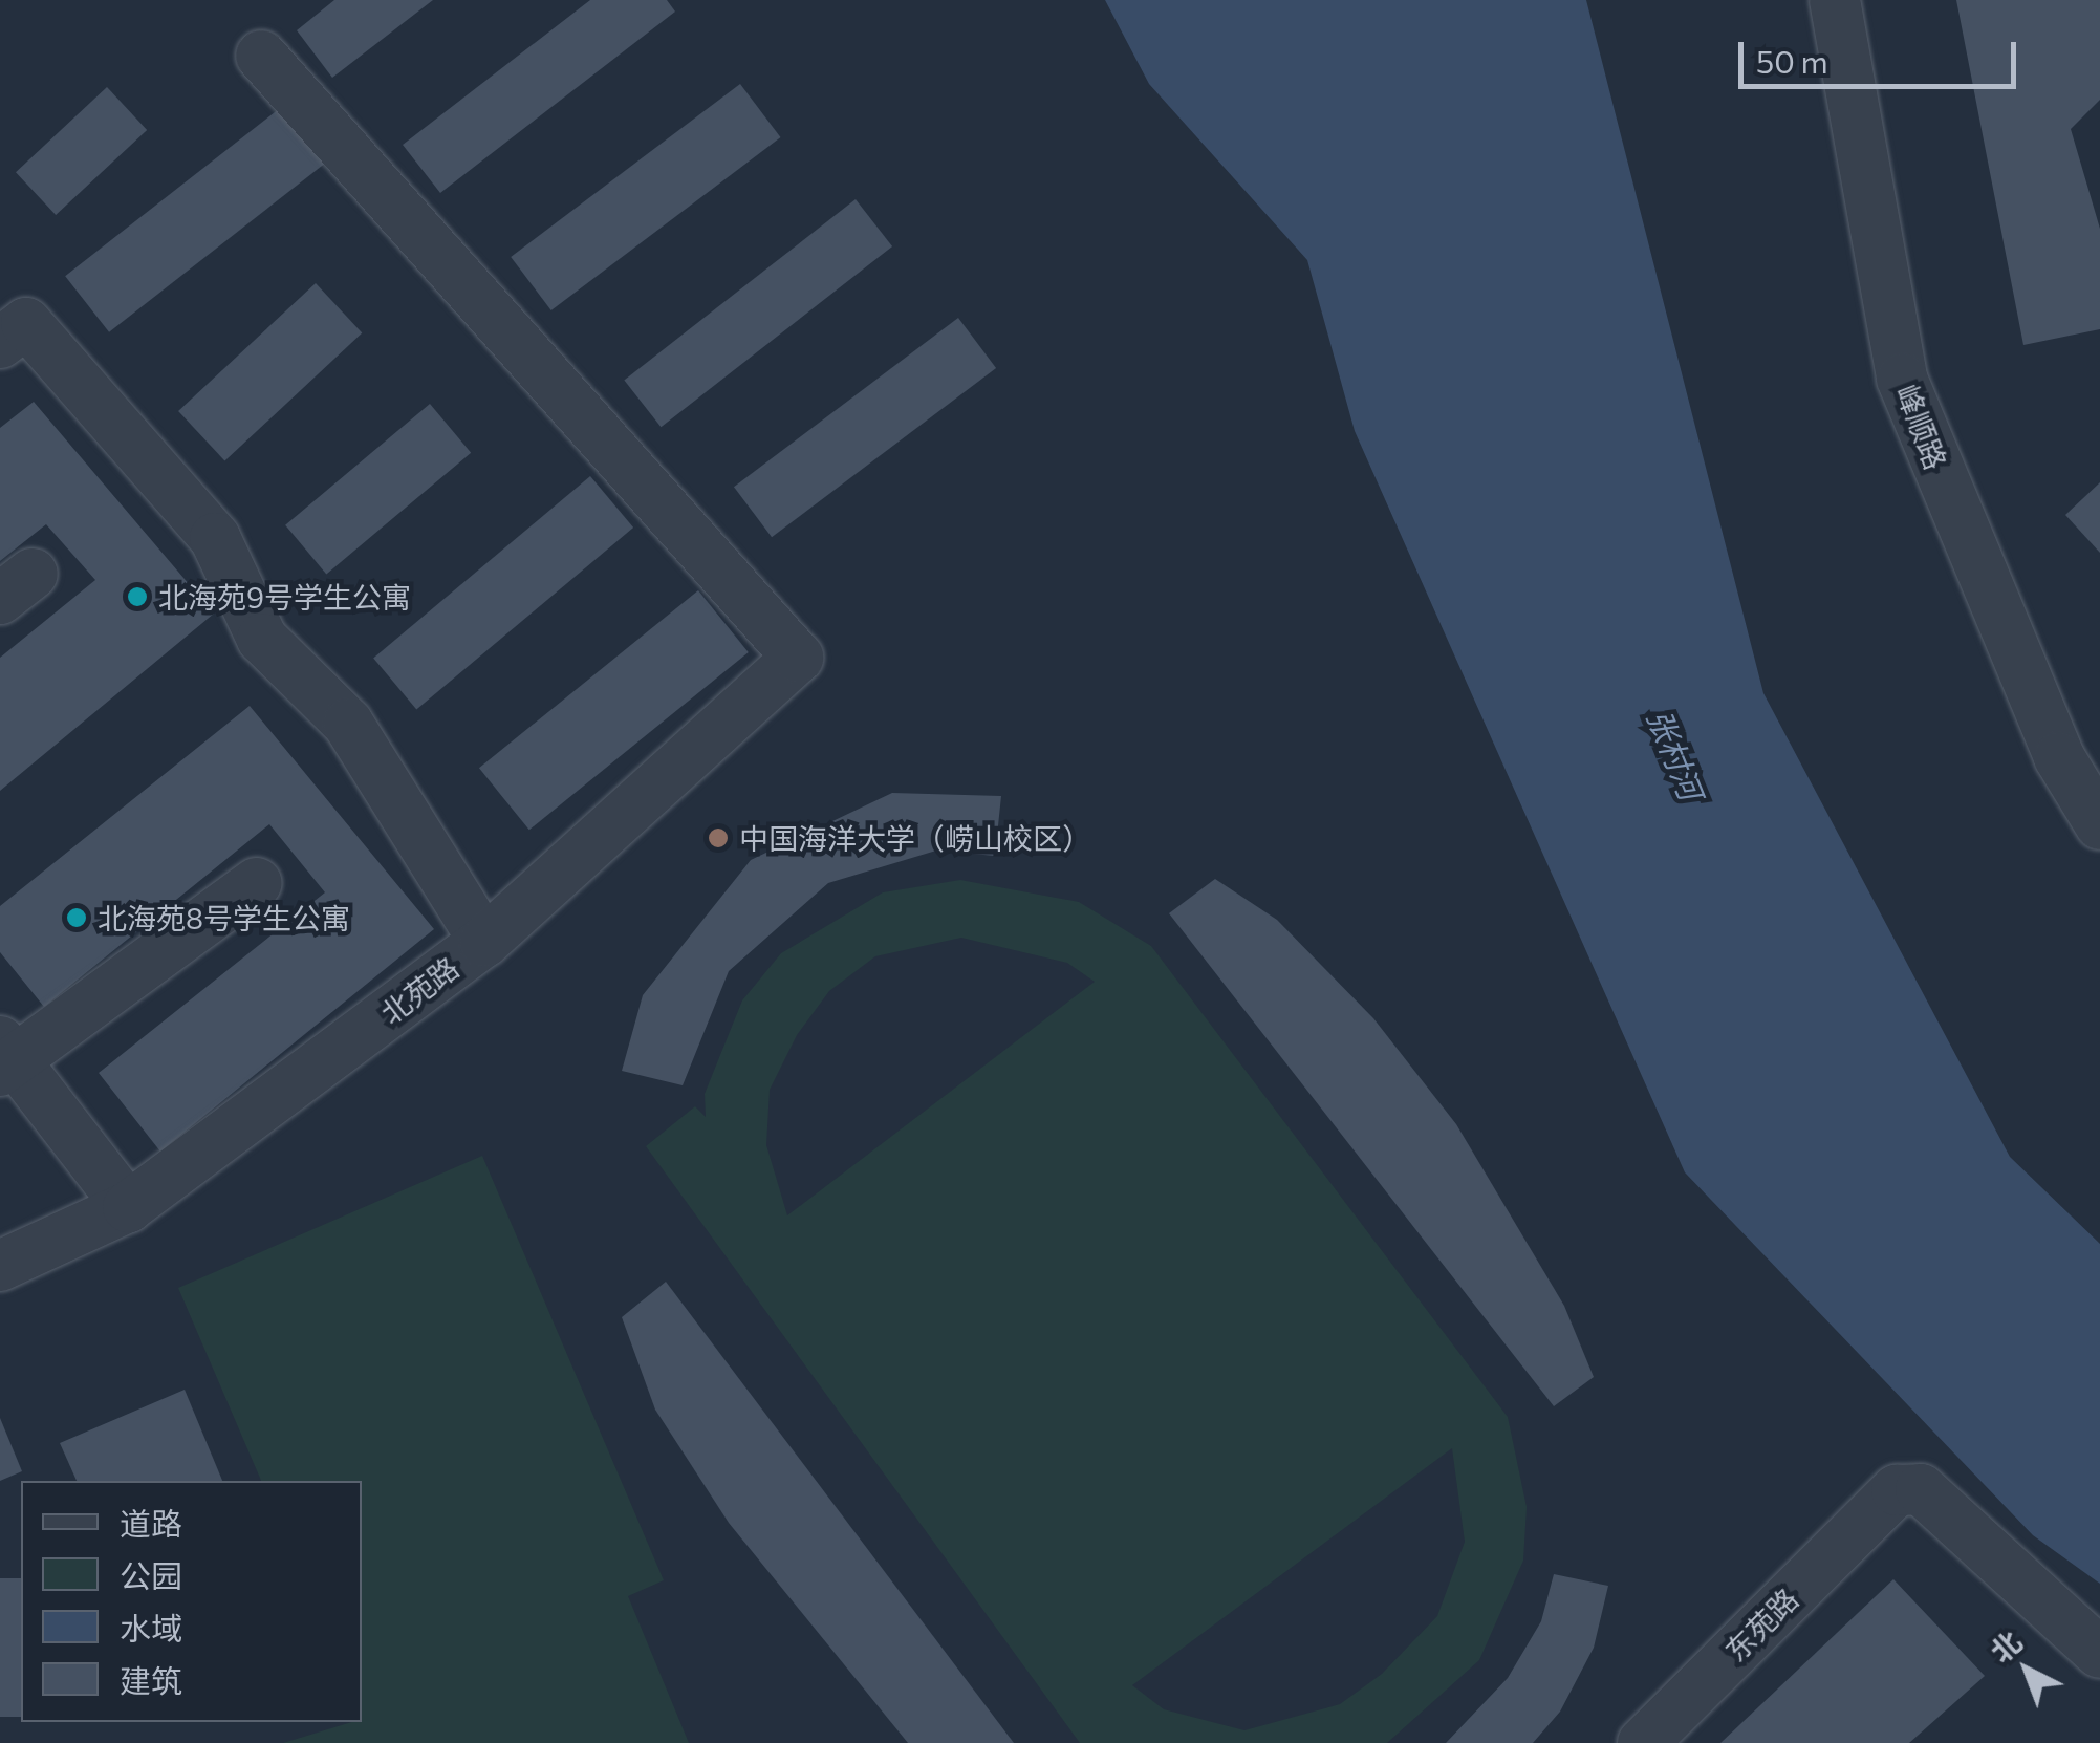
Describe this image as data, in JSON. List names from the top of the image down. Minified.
{"streets":{"street":["峰顺路","北苑路","东苑路"]},"water":["张村河"],"places":["北海苑9号学生公寓","中国海洋大学（崂山校区）","北海苑8号学生公寓"],"legend":["道路","公园","水域","建筑"],"scale_bar":"50 m","north":"top left"}
